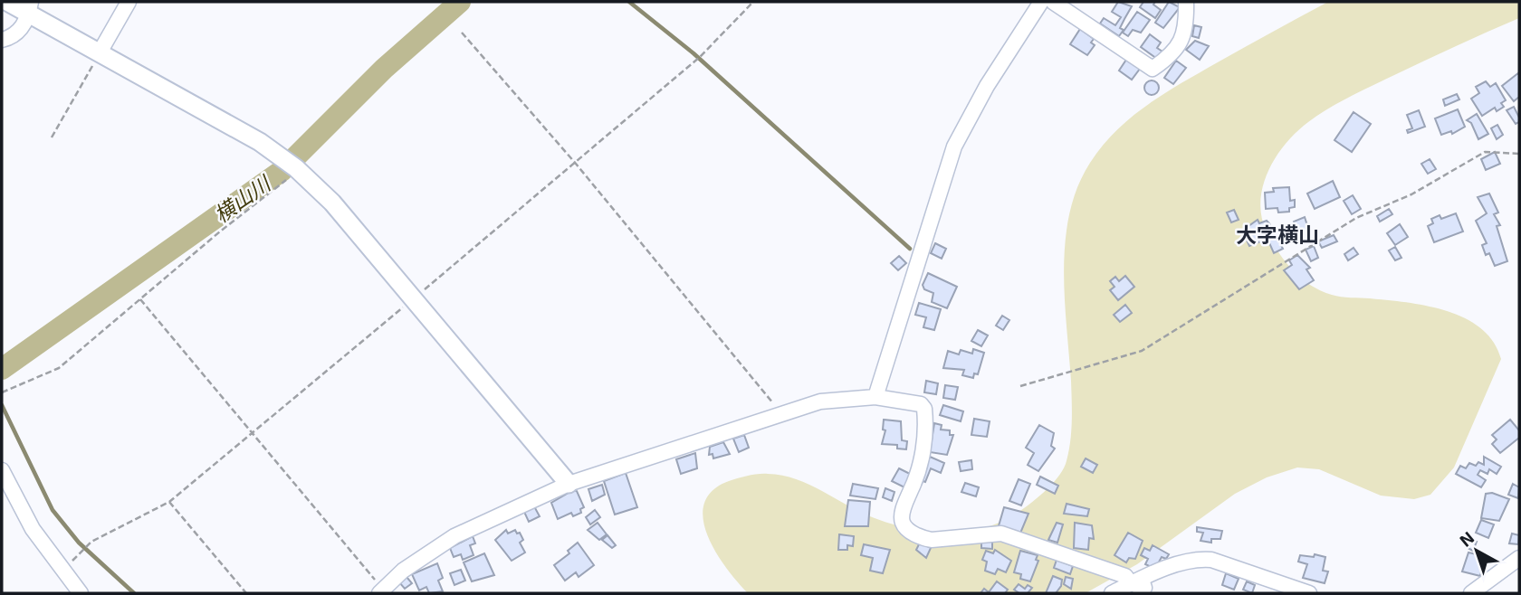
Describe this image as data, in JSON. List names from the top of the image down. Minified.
{"districts":["大字横山"],"water":["横山川"],"north":"top left"}
